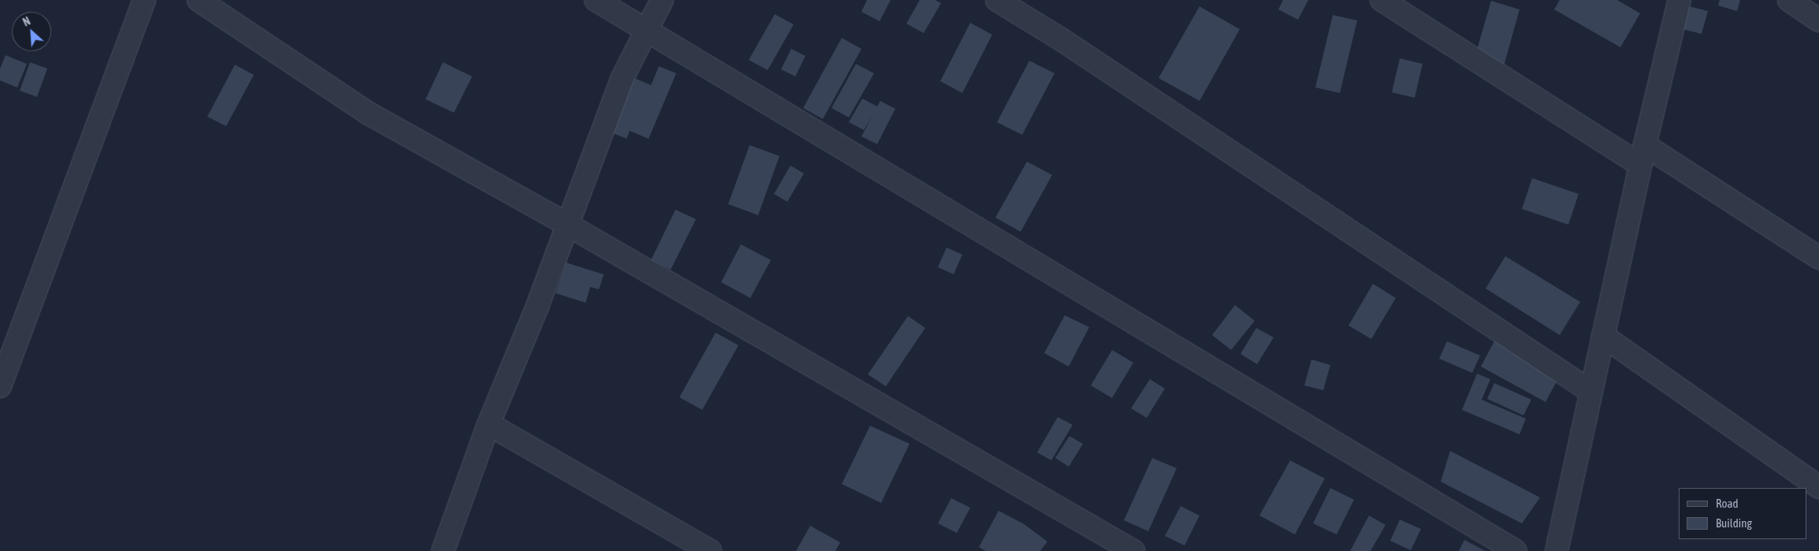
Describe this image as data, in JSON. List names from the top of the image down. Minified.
{"legend":["Road","Building"],"north":"top left"}
